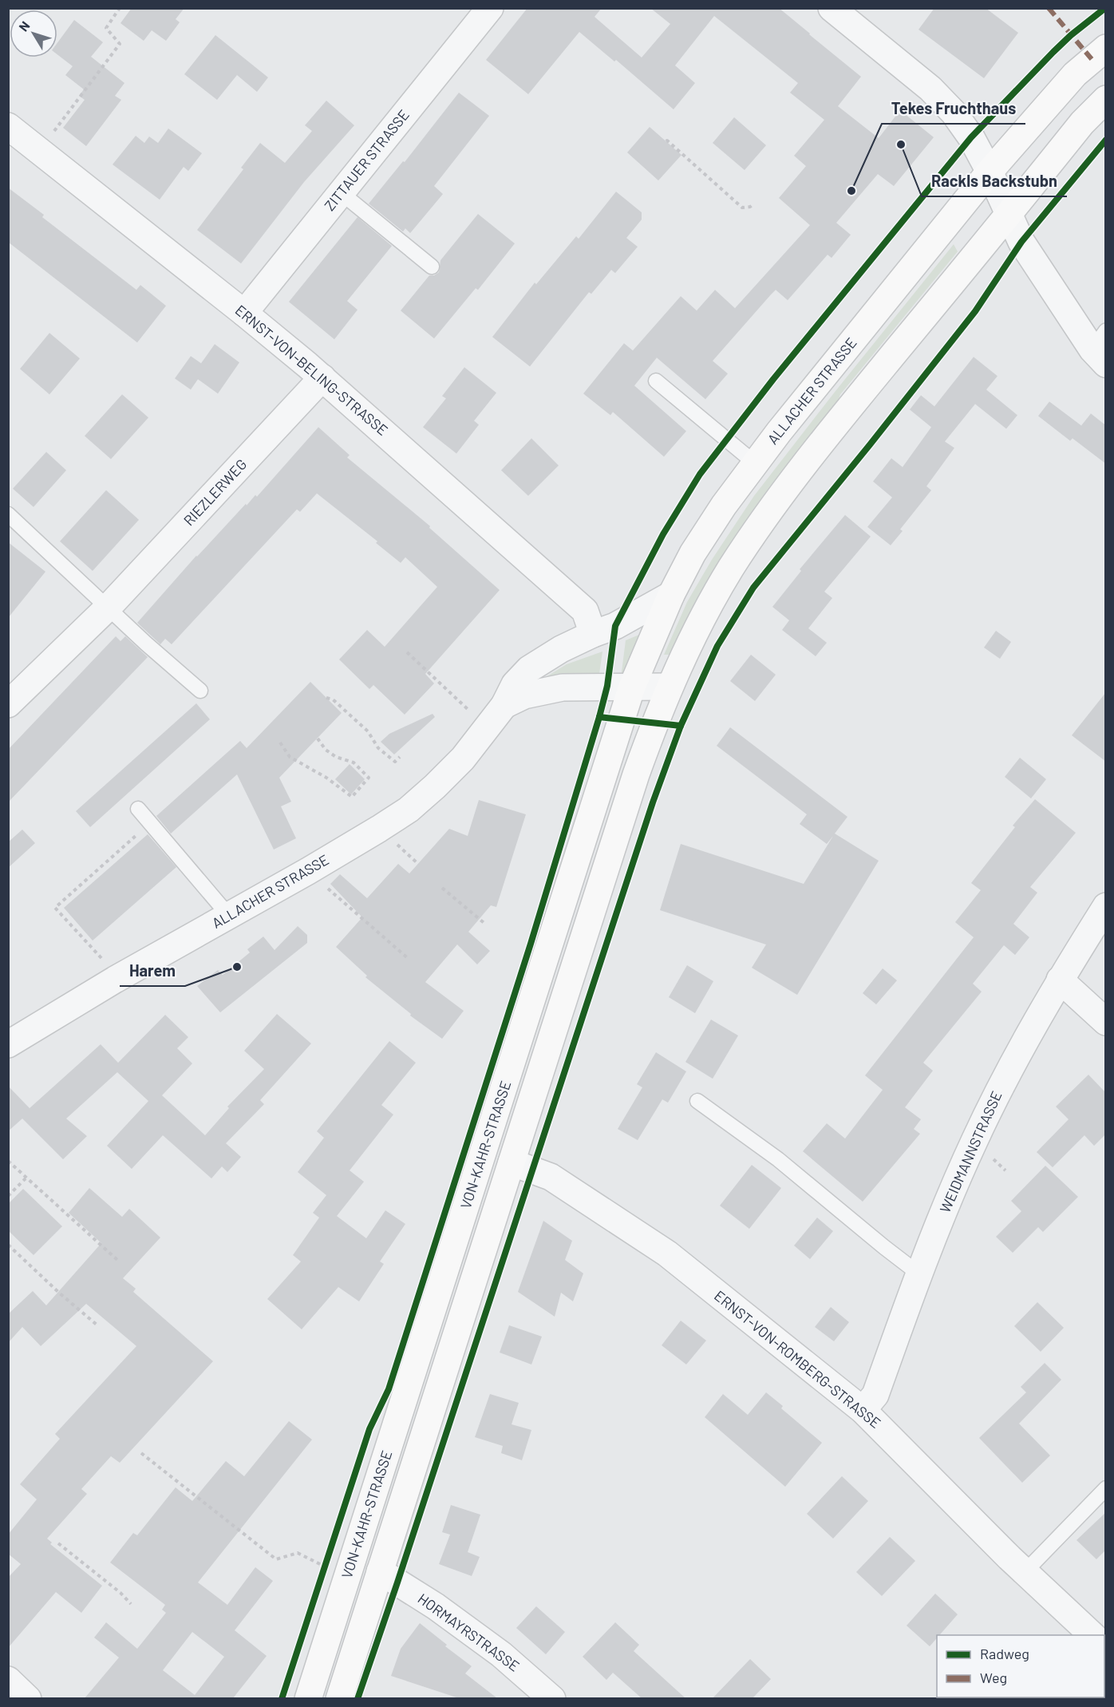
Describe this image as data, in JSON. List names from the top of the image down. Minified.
{"streets":{"main road":["ALLACHER STRASSE","VON-KAHR-STRASSE"],"street":["ZITTAUER STRASSE","ERNST-VON-BELING-STRASSE","RIEZLERWEG","WEIDMANNSTRASSE","ERNST-VON-ROMBERG-STRASSE","HORMAYRSTRASSE"]},"crossings":[["ZITTAUER STRASSE","ERNST-VON-BELING-STRASSE"],["ERNST-VON-BELING-STRASSE","ALLACHER STRASSE"],["ERNST-VON-BELING-STRASSE","RIEZLERWEG"],["ALLACHER STRASSE","VON-KAHR-STRASSE"],["VON-KAHR-STRASSE","ERNST-VON-ROMBERG-STRASSE"],["VON-KAHR-STRASSE","HORMAYRSTRASSE"],["WEIDMANNSTRASSE","ERNST-VON-ROMBERG-STRASSE"]],"places":["Rackls Backstubn","Tekes Fruchthaus","Harem"],"legend":["Radweg","Weg"],"north":"top left"}
